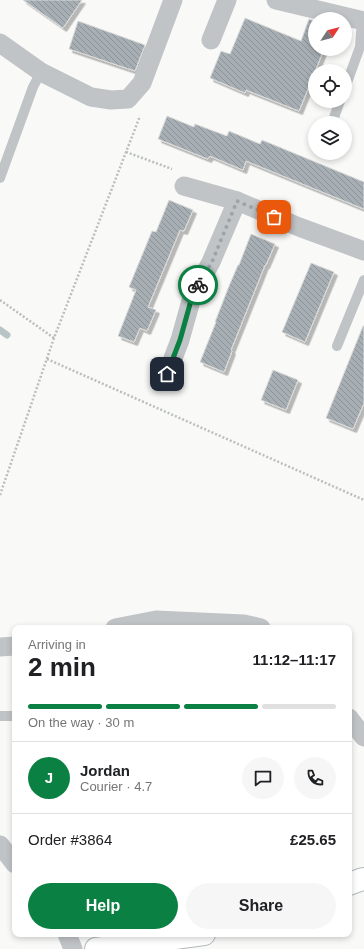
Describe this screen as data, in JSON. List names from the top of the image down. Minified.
{"north":"top right","page":{"heading":["2 min","Arriving in","11:12–11:17"],"panel":["Jordan","Courier · 4.7","Order #3864","£25.65"],"bar":"On the way · 30 m","round":"J","buttons":["Help","Share"]}}
